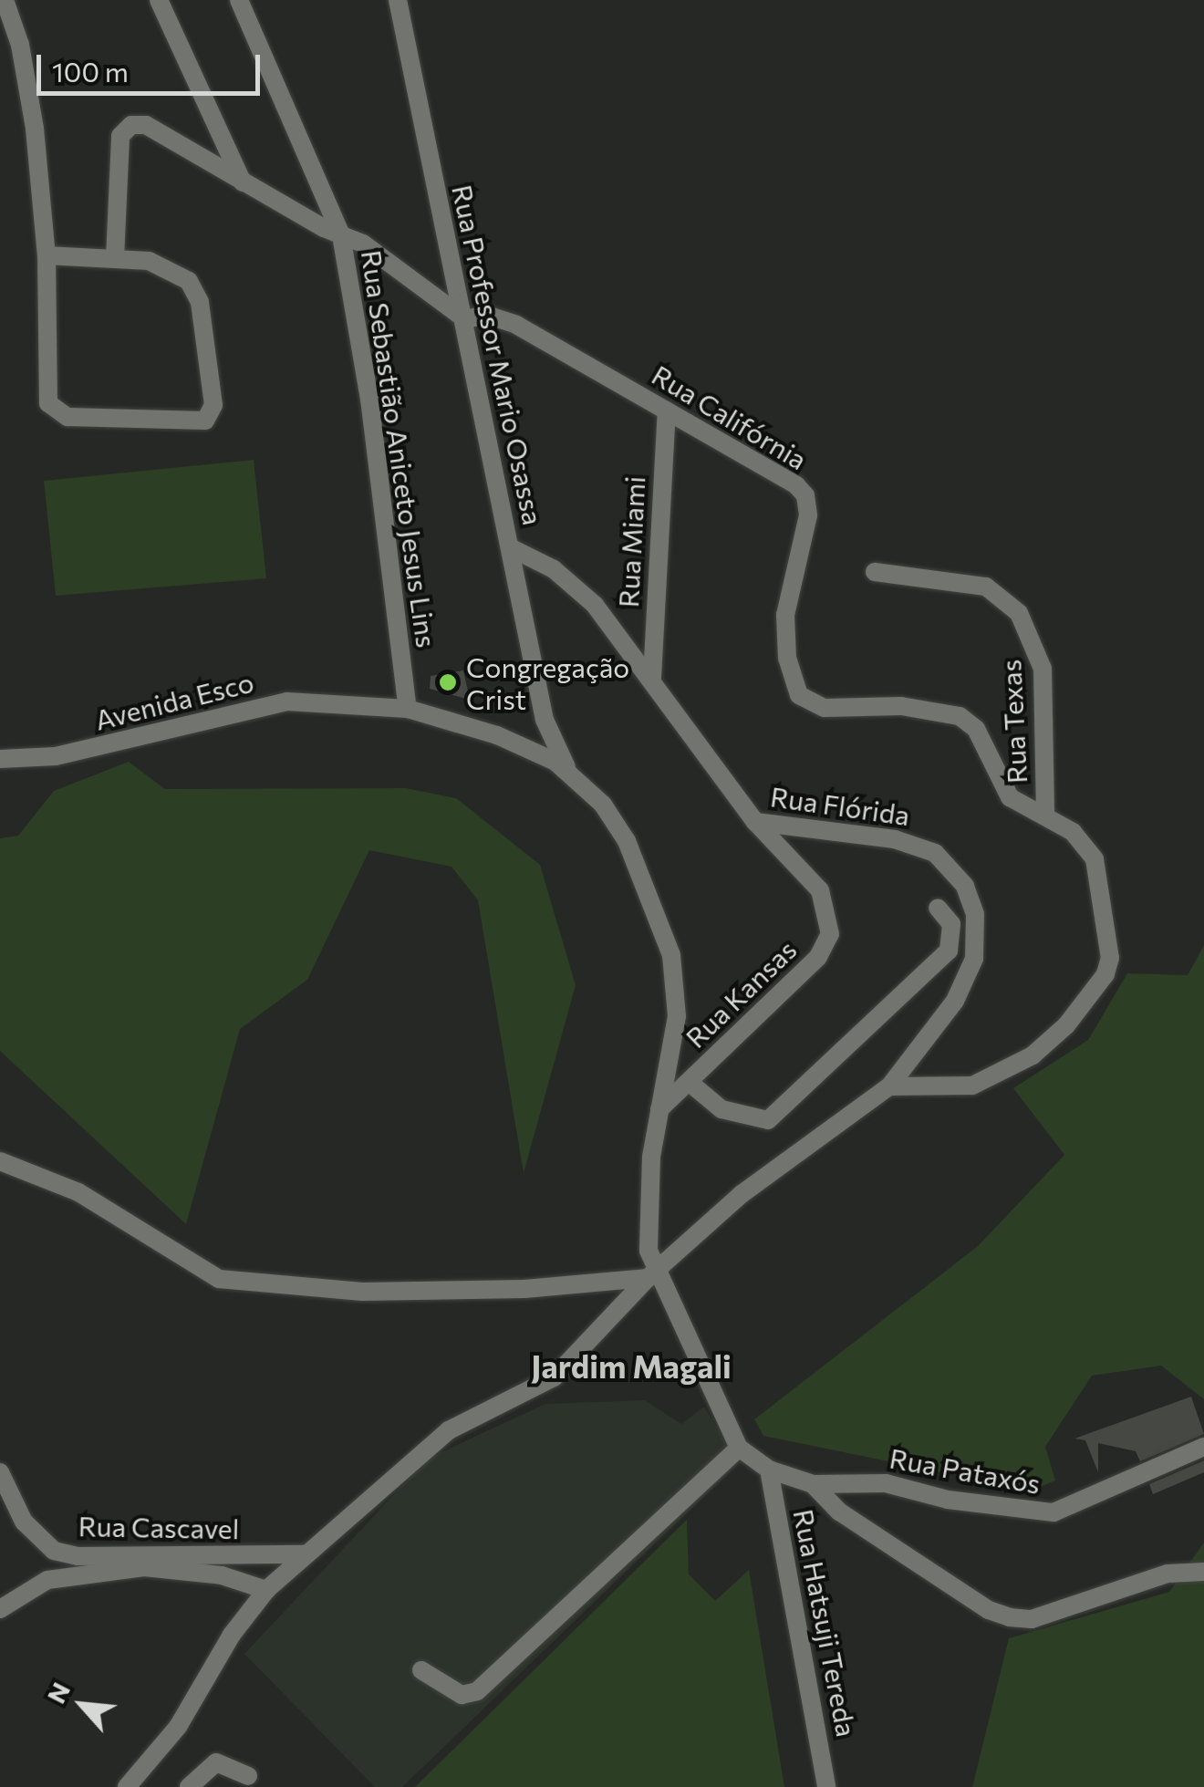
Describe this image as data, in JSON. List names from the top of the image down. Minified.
{"streets":{"street":["Rua Professor Mario Osassa","Rua Califórnia","Rua Sebastião Aniceto Jesus Lins","Rua Miami","Avenida Esco","Rua Texas","Rua Flórida","Rua Kansas","Rua Pataxós","Rua Cascavel","Rua Hatsuji Tereda"]},"crossings":[["Rua Professor Mario Osassa","Rua Califórnia"],["Rua Professor Mario Osassa","Avenida Esco"],["Rua Professor Mario Osassa","Rua Flórida"],["Rua Califórnia","Rua Miami"],["Rua Califórnia","Rua Texas"],["Rua Sebastião Aniceto Jesus Lins","Avenida Esco"],["Rua Miami","Rua Flórida"],["Rua Texas","Rua Flórida"],["Rua Flórida","Rua Kansas"],["Rua Flórida","Rua Cascavel"]],"districts":["Jardim Magali"],"places":["Congregação Crist"],"scale_bar":"100 m","north":"top left"}
